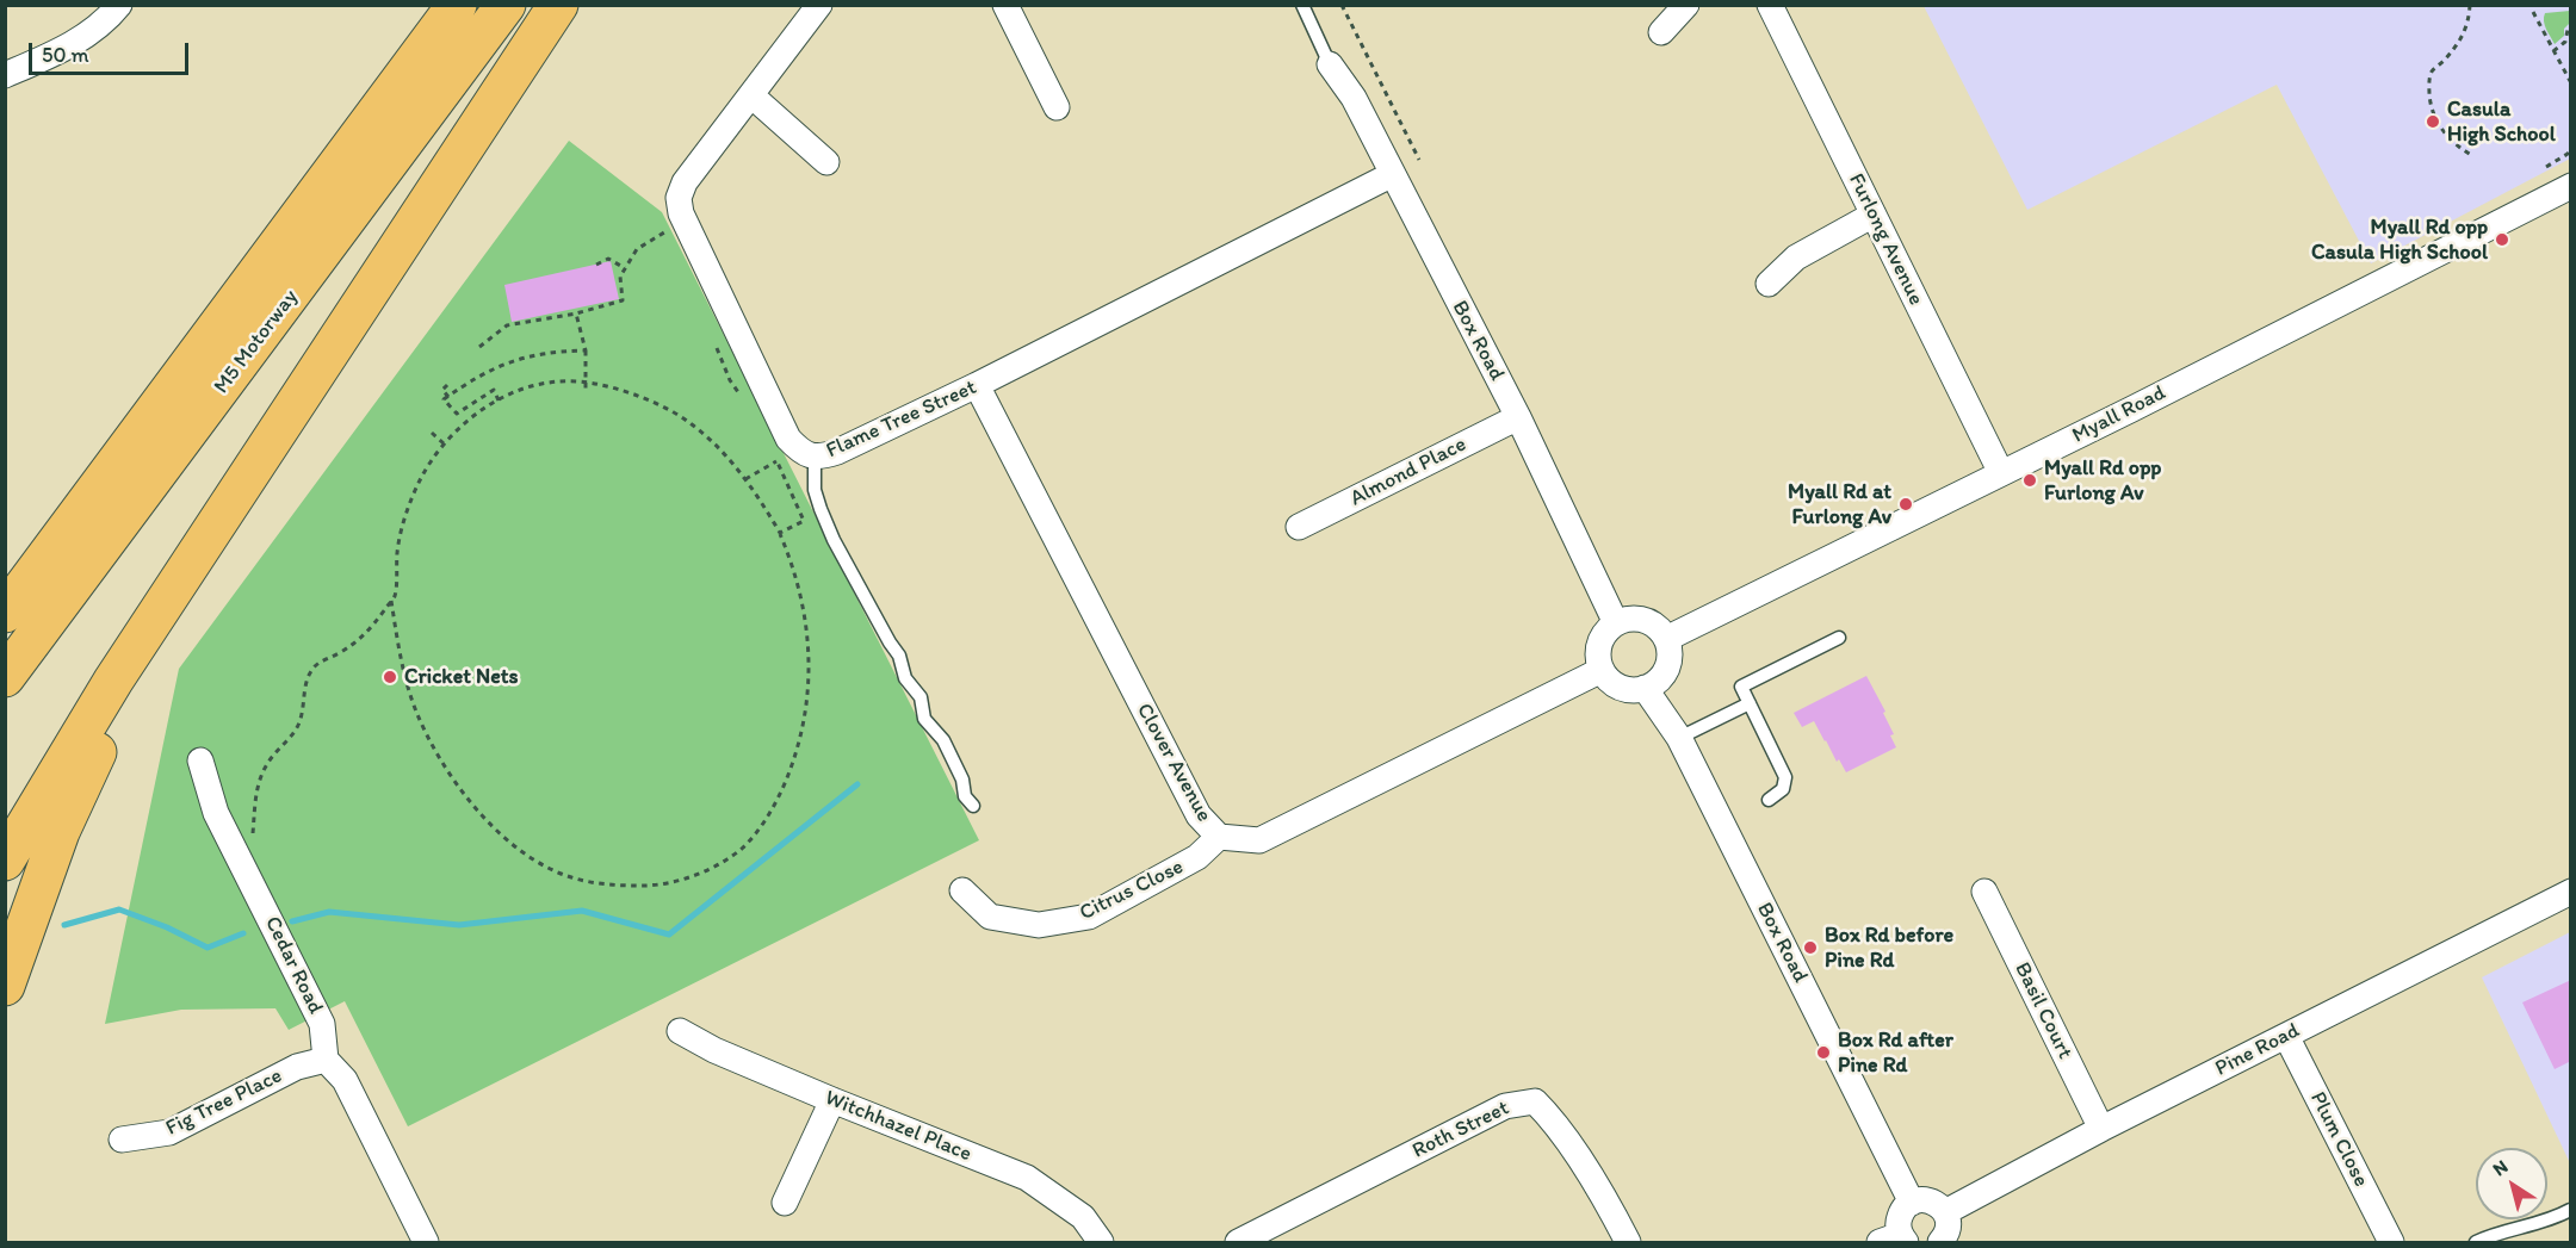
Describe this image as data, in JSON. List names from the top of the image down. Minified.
{"streets":{"highway":["M5 Motorway"],"street":["Furlong Avenue","Box Road","Myall Road","Flame Tree Street","Almond Place","Clover Avenue","Citrus Close","Cedar Road","Basil Court","Pine Road","Fig Tree Place","Witchhazel Place","Roth Street","Plum Close"]},"crossings":[["Furlong Avenue","Myall Road"],["Box Road","Myall Road"],["Box Road","Flame Tree Street"],["Box Road","Almond Place"],["Box Road","Clover Avenue"],["Myall Road","Clover Avenue"],["Flame Tree Street","Clover Avenue"],["Clover Avenue","Citrus Close"],["Cedar Road","Fig Tree Place"],["Basil Court","Pine Road"],["Pine Road","Plum Close"]],"places":["Casula High School","Myall Rd opp Casula High School","Myall Rd opp Furlong Av","Myall Rd at Furlong Av","Cricket Nets","Box Rd before Pine Rd","Box Rd after Pine Rd"],"scale_bar":"50 m","north":"top left"}
